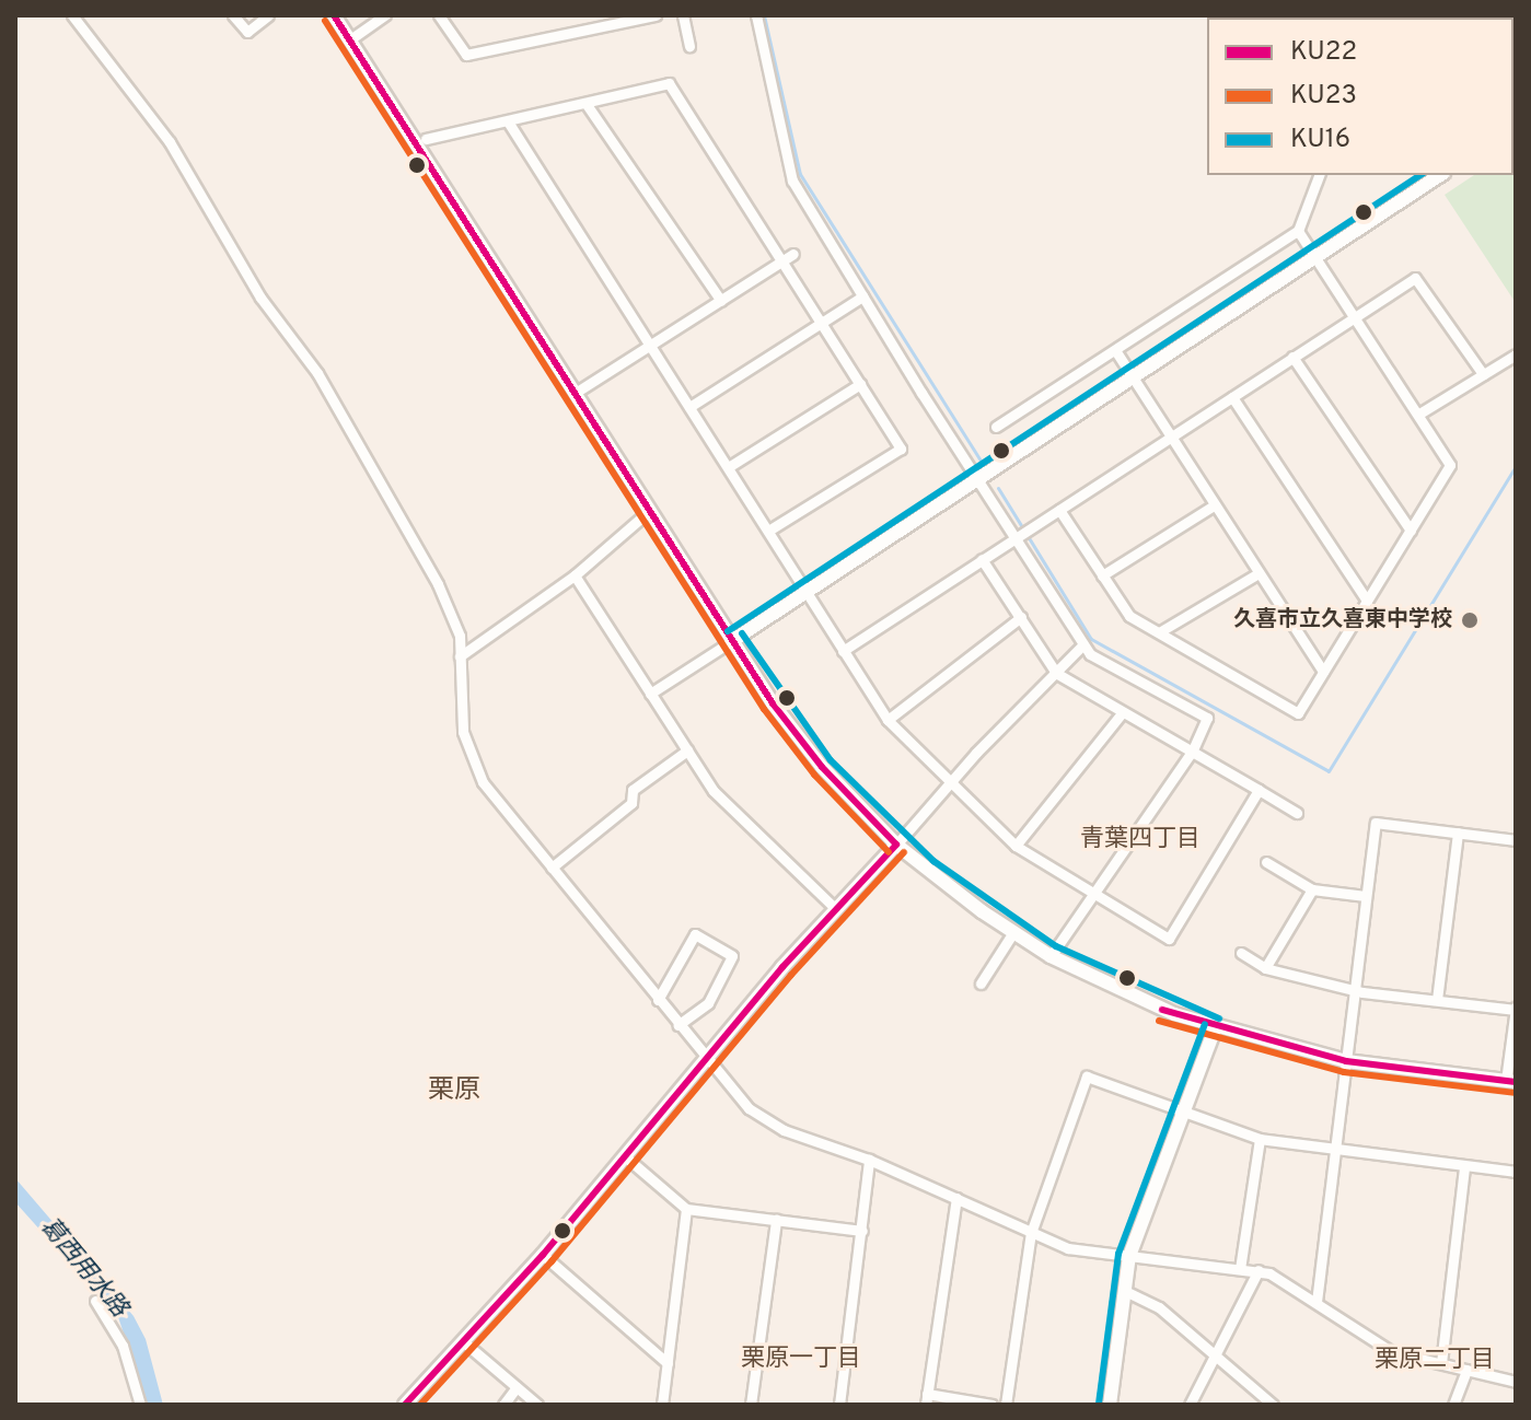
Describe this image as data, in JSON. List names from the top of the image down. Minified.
{"districts":["青葉四丁目","栗原","栗原一丁目","栗原二丁目"],"water":["葛西用水路"],"places":["久喜市立久喜東中学校"],"lines":["transit line KU22","transit line KU23","transit line KU16"],"legend":["KU22","KU23","KU16"]}
